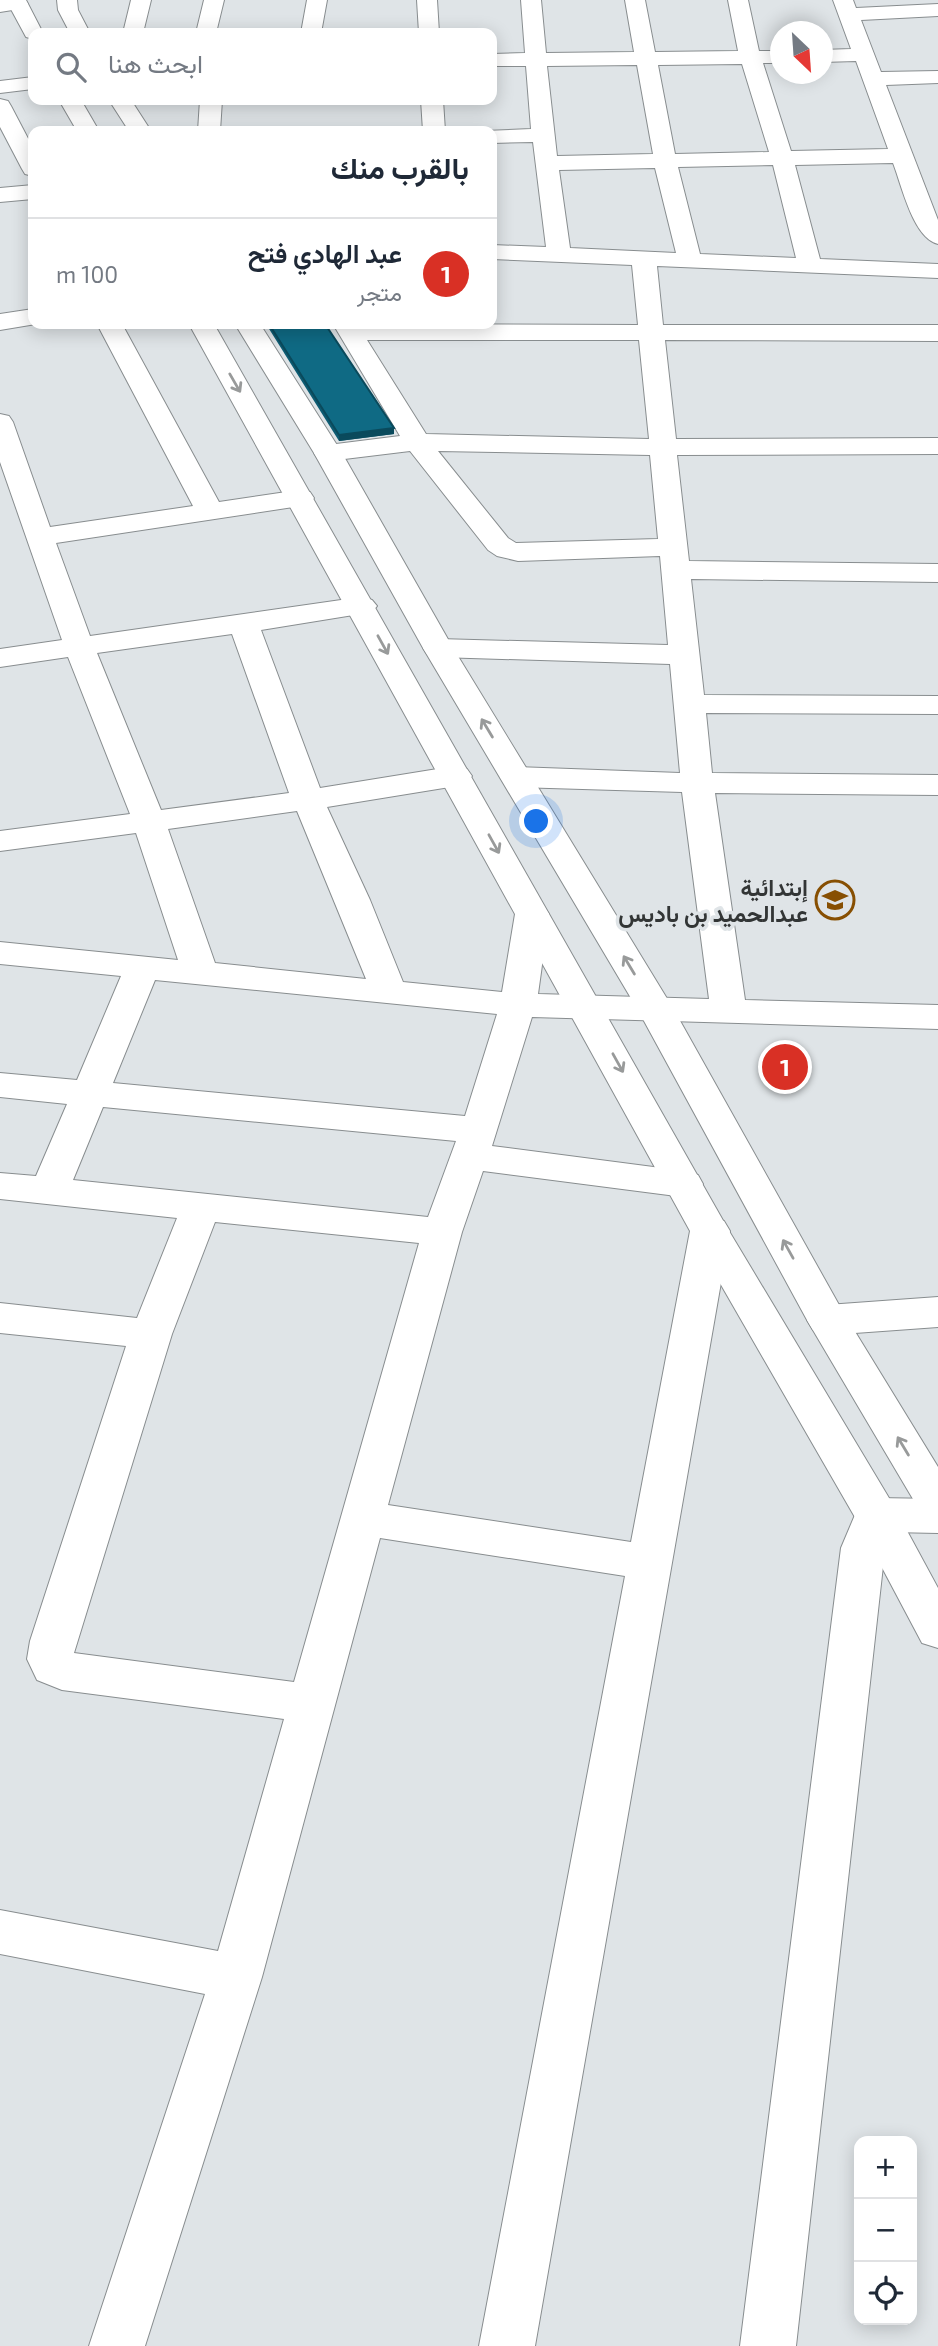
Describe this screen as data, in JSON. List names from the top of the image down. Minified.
{"places":{"school or university":["إبتدائية عبدالحميد بن باديس"]},"north":"bottom right","page":{"search":"ابحث هنا","heading":"بالقرب منك","list":[{"mark":"1","name":"عبد الهادي فتح","note":"متجر","value":"100 m"}],"pins":"1","map_buttons":["+","−"]}}
